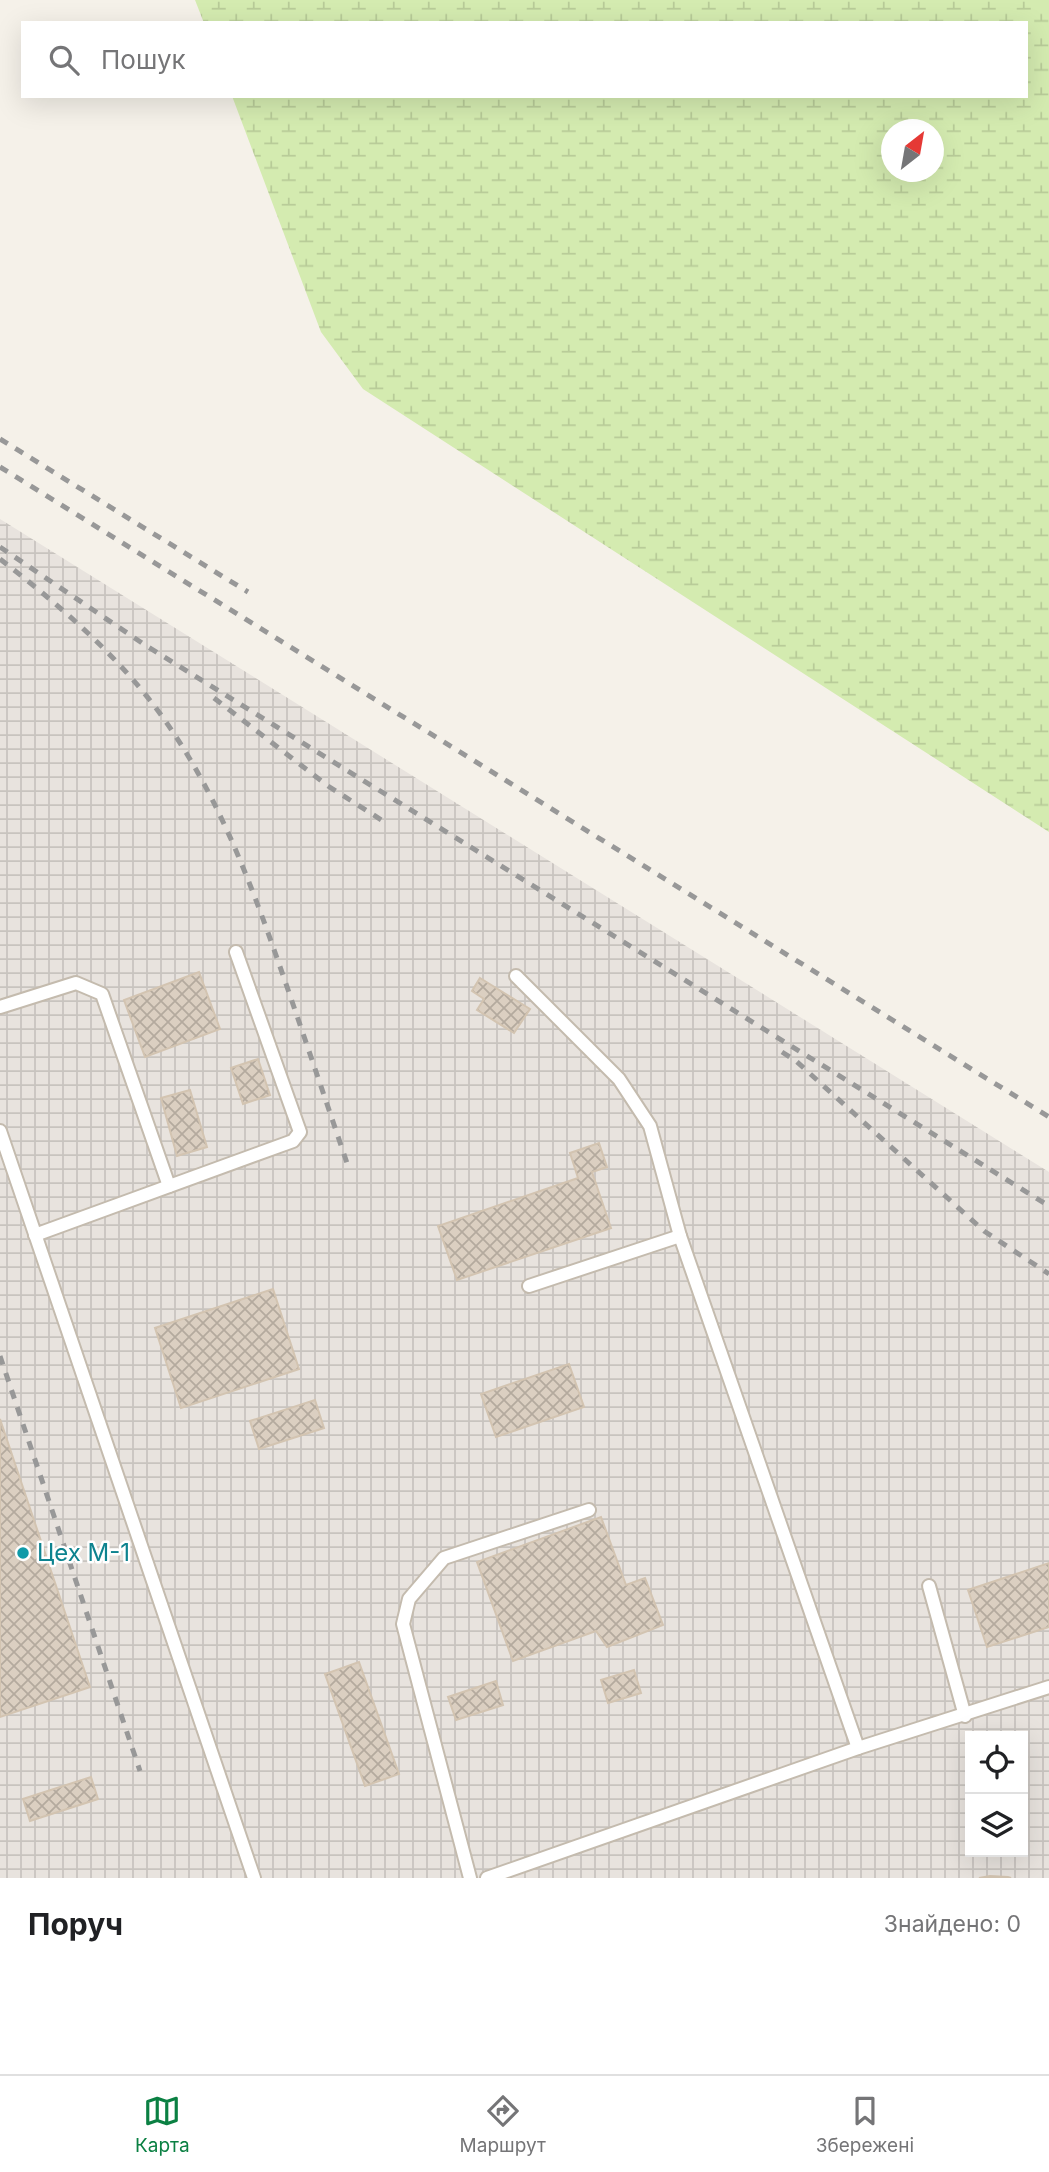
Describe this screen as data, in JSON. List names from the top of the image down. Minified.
{"places":["Цех М-1"],"north":"top right","page":{"search":"Пошук","heading":["Поруч","Знайдено: 0"],"nav":["Карта","Маршрут","Збережені"]}}
